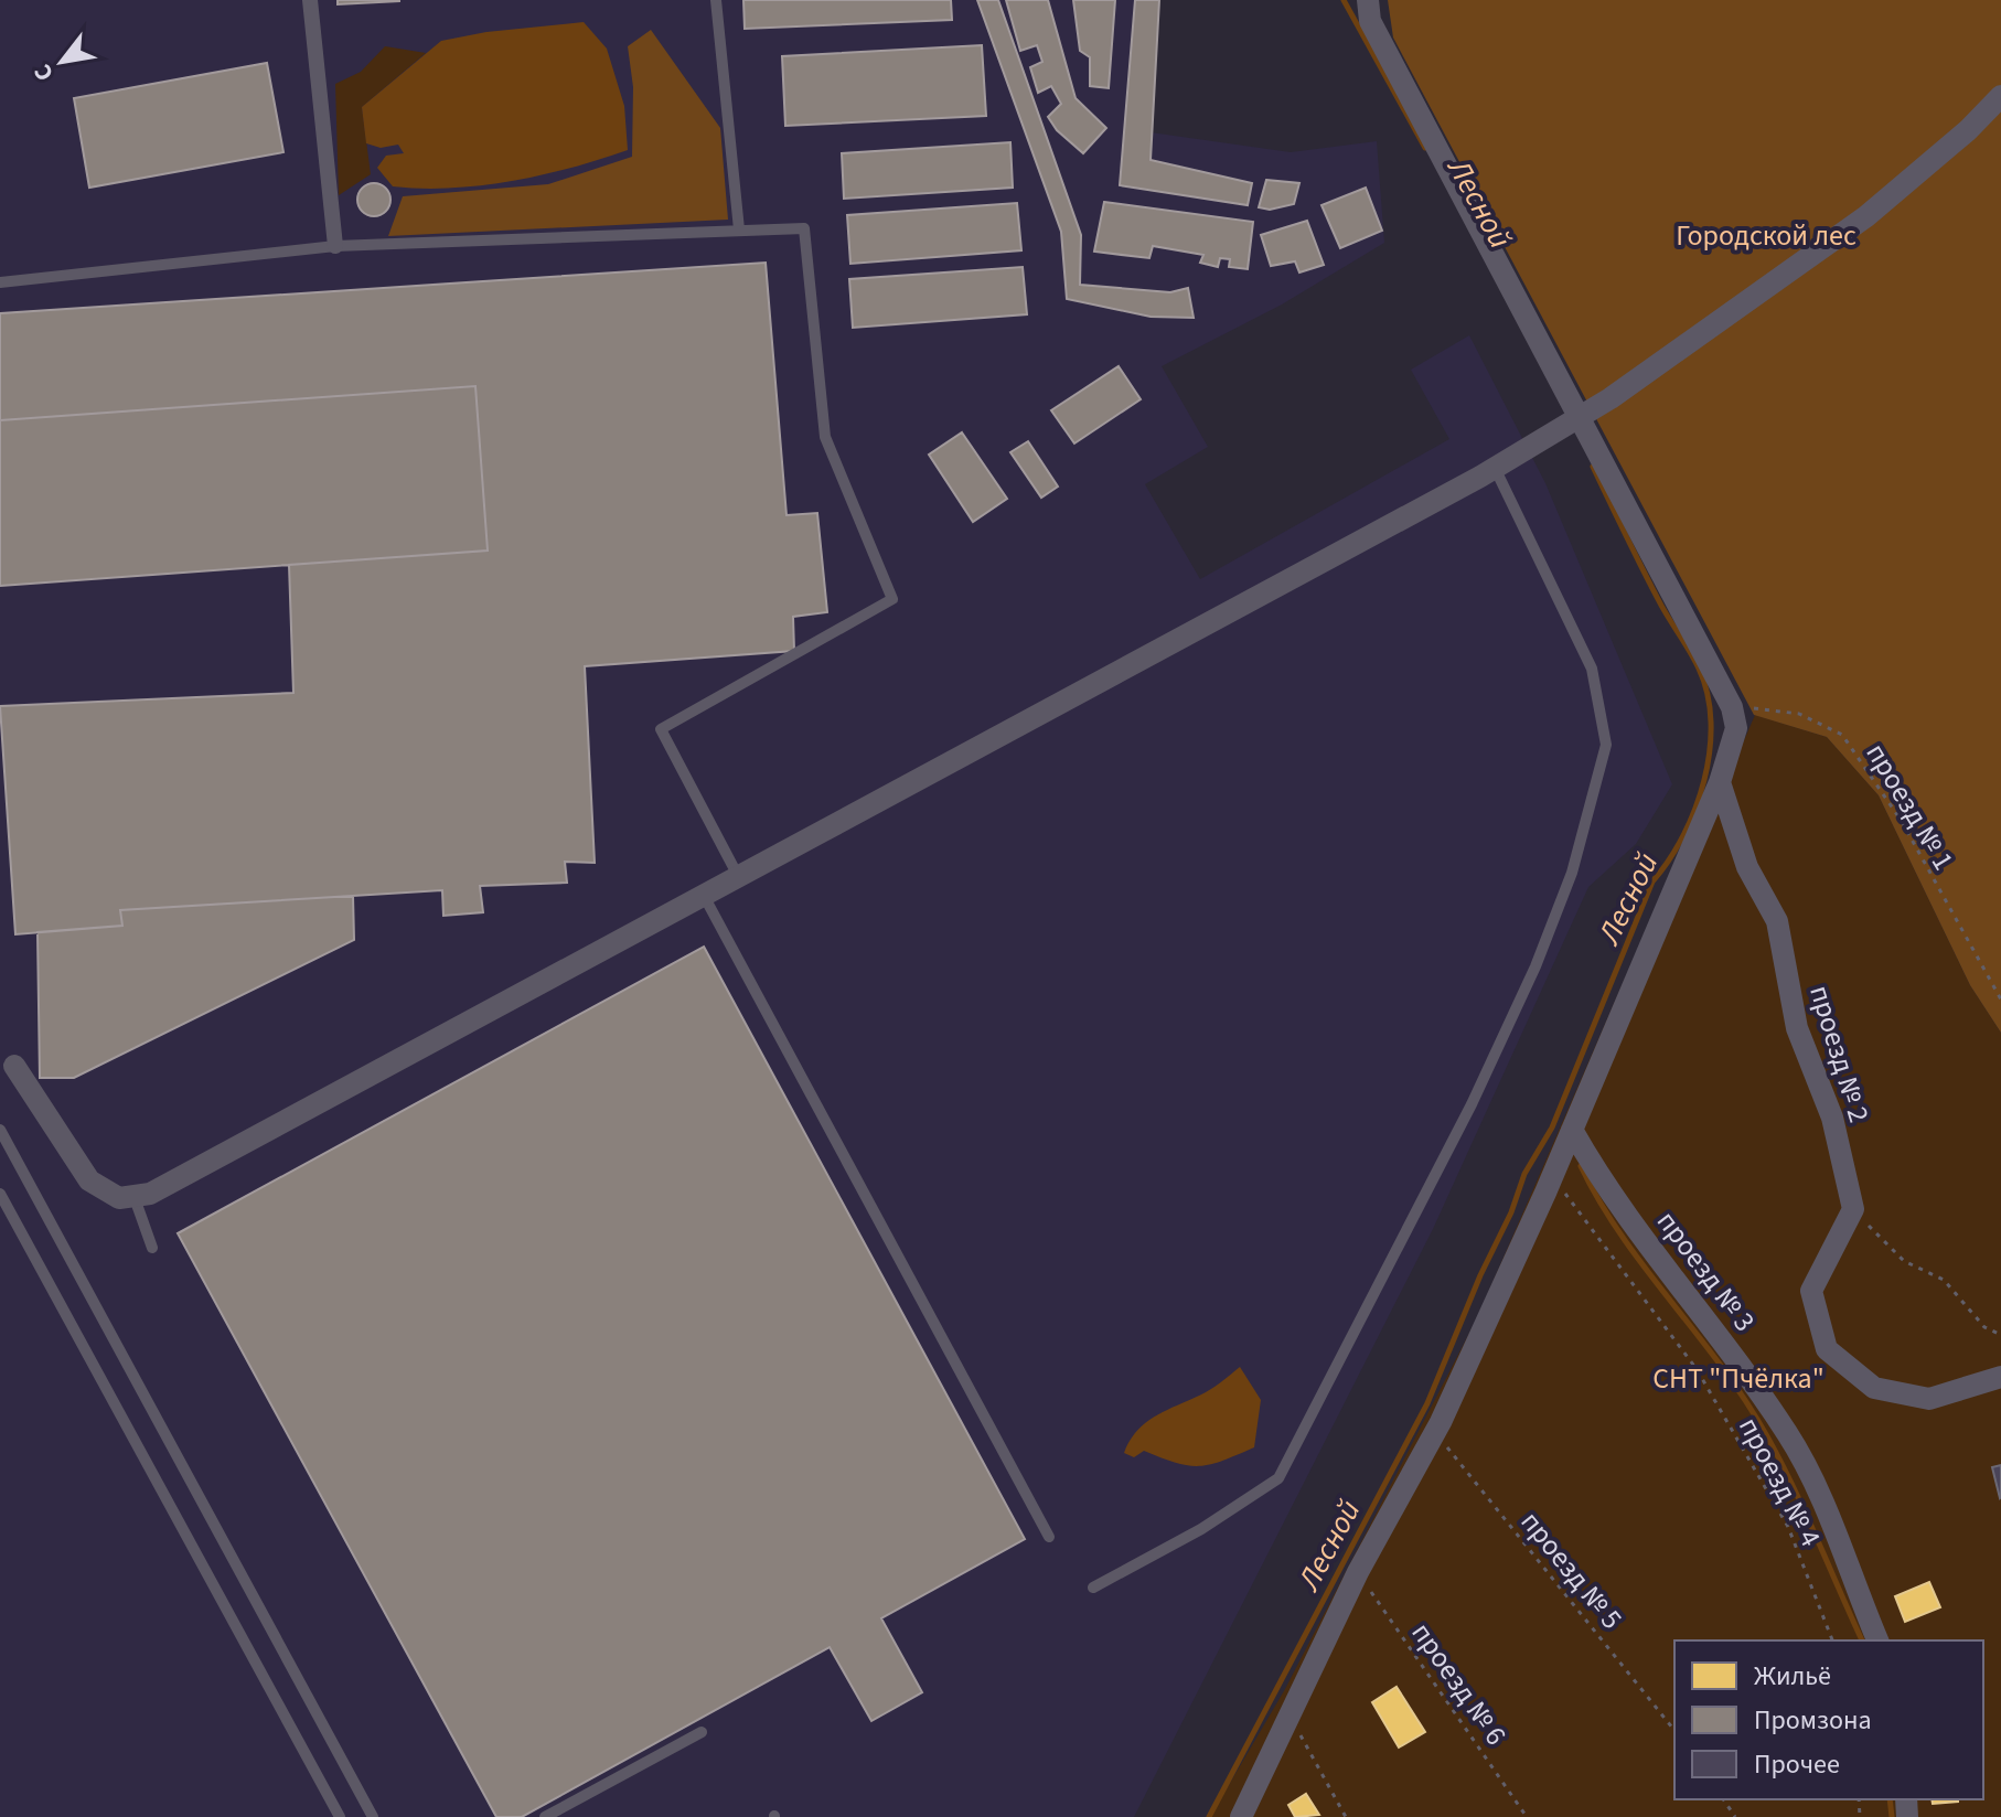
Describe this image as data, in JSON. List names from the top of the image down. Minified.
{"streets":{"street":["проезд № 2","проезд № 3"],"path":["проезд № 1","проезд № 4","проезд № 5","проезд № 6"]},"water":["Лесной"],"parks":["Городской лес","СНТ \"Пчёлка\""],"legend":["Жильё","Промзона","Прочее"],"north":"bottom left"}
